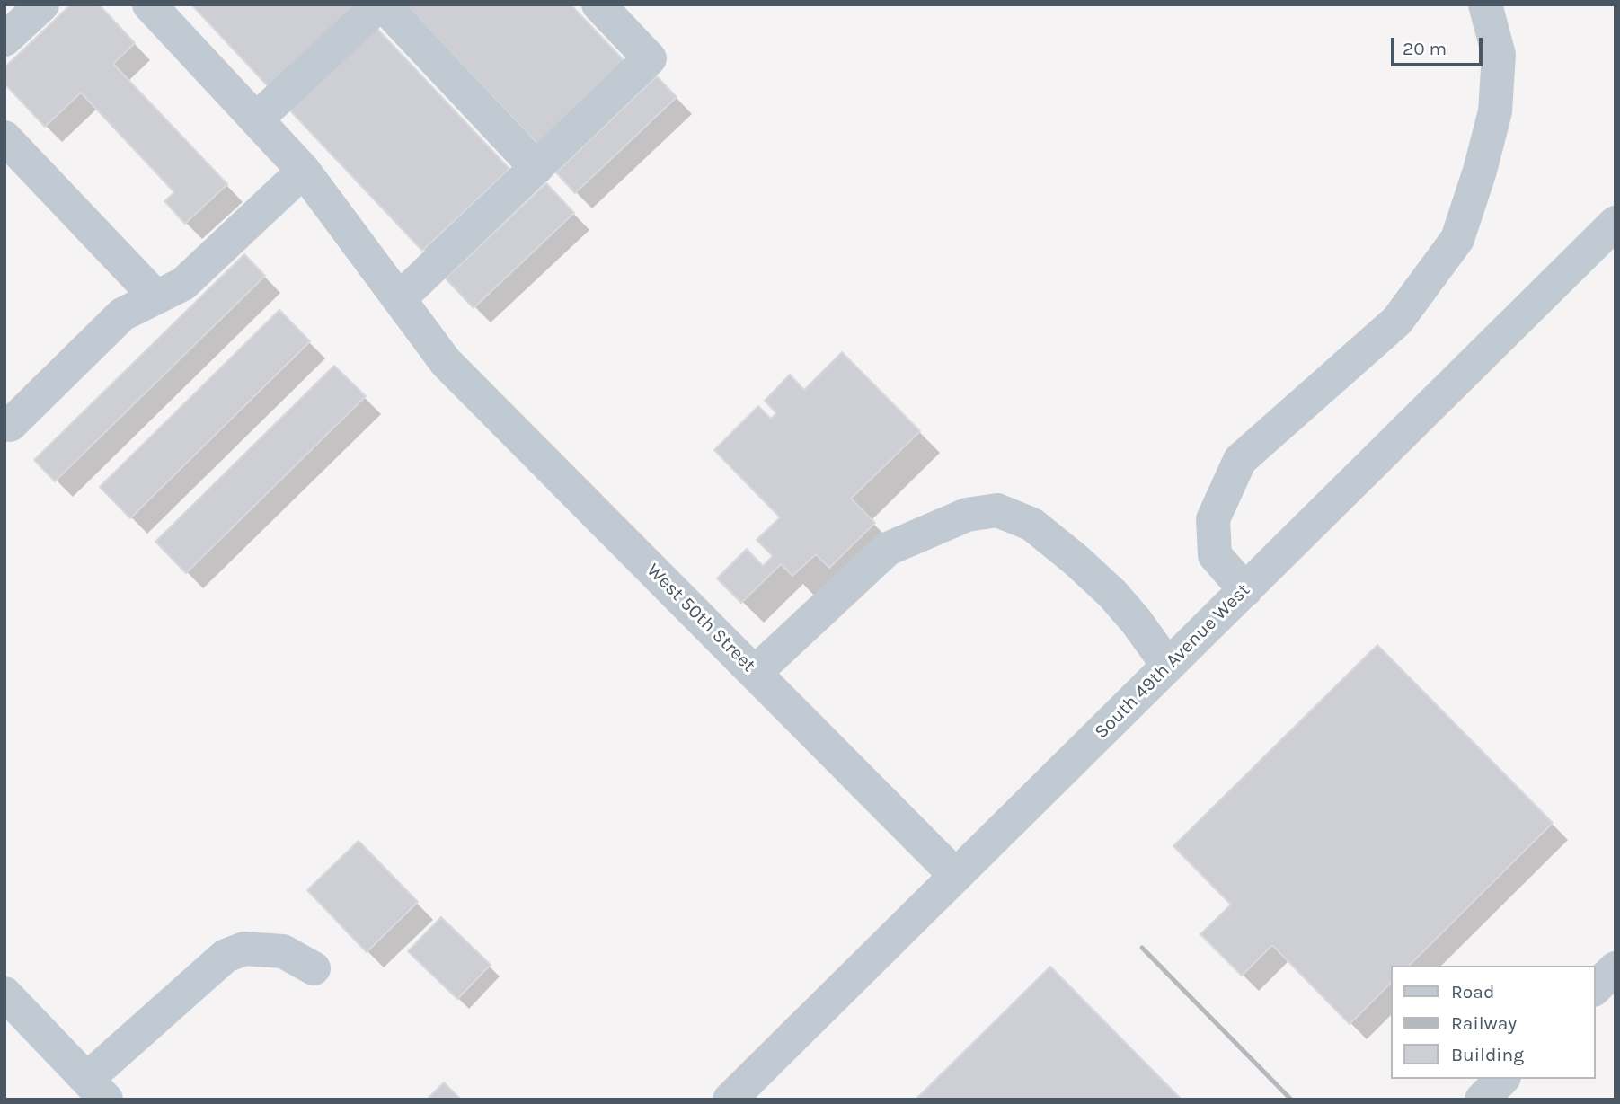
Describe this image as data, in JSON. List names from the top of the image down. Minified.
{"streets":{"street":["West 50th Street","South 49th Avenue West"]},"crossings":[["West 50th Street","South 49th Avenue West"]],"legend":["Road","Railway","Building"],"scale_bar":"20 m"}
